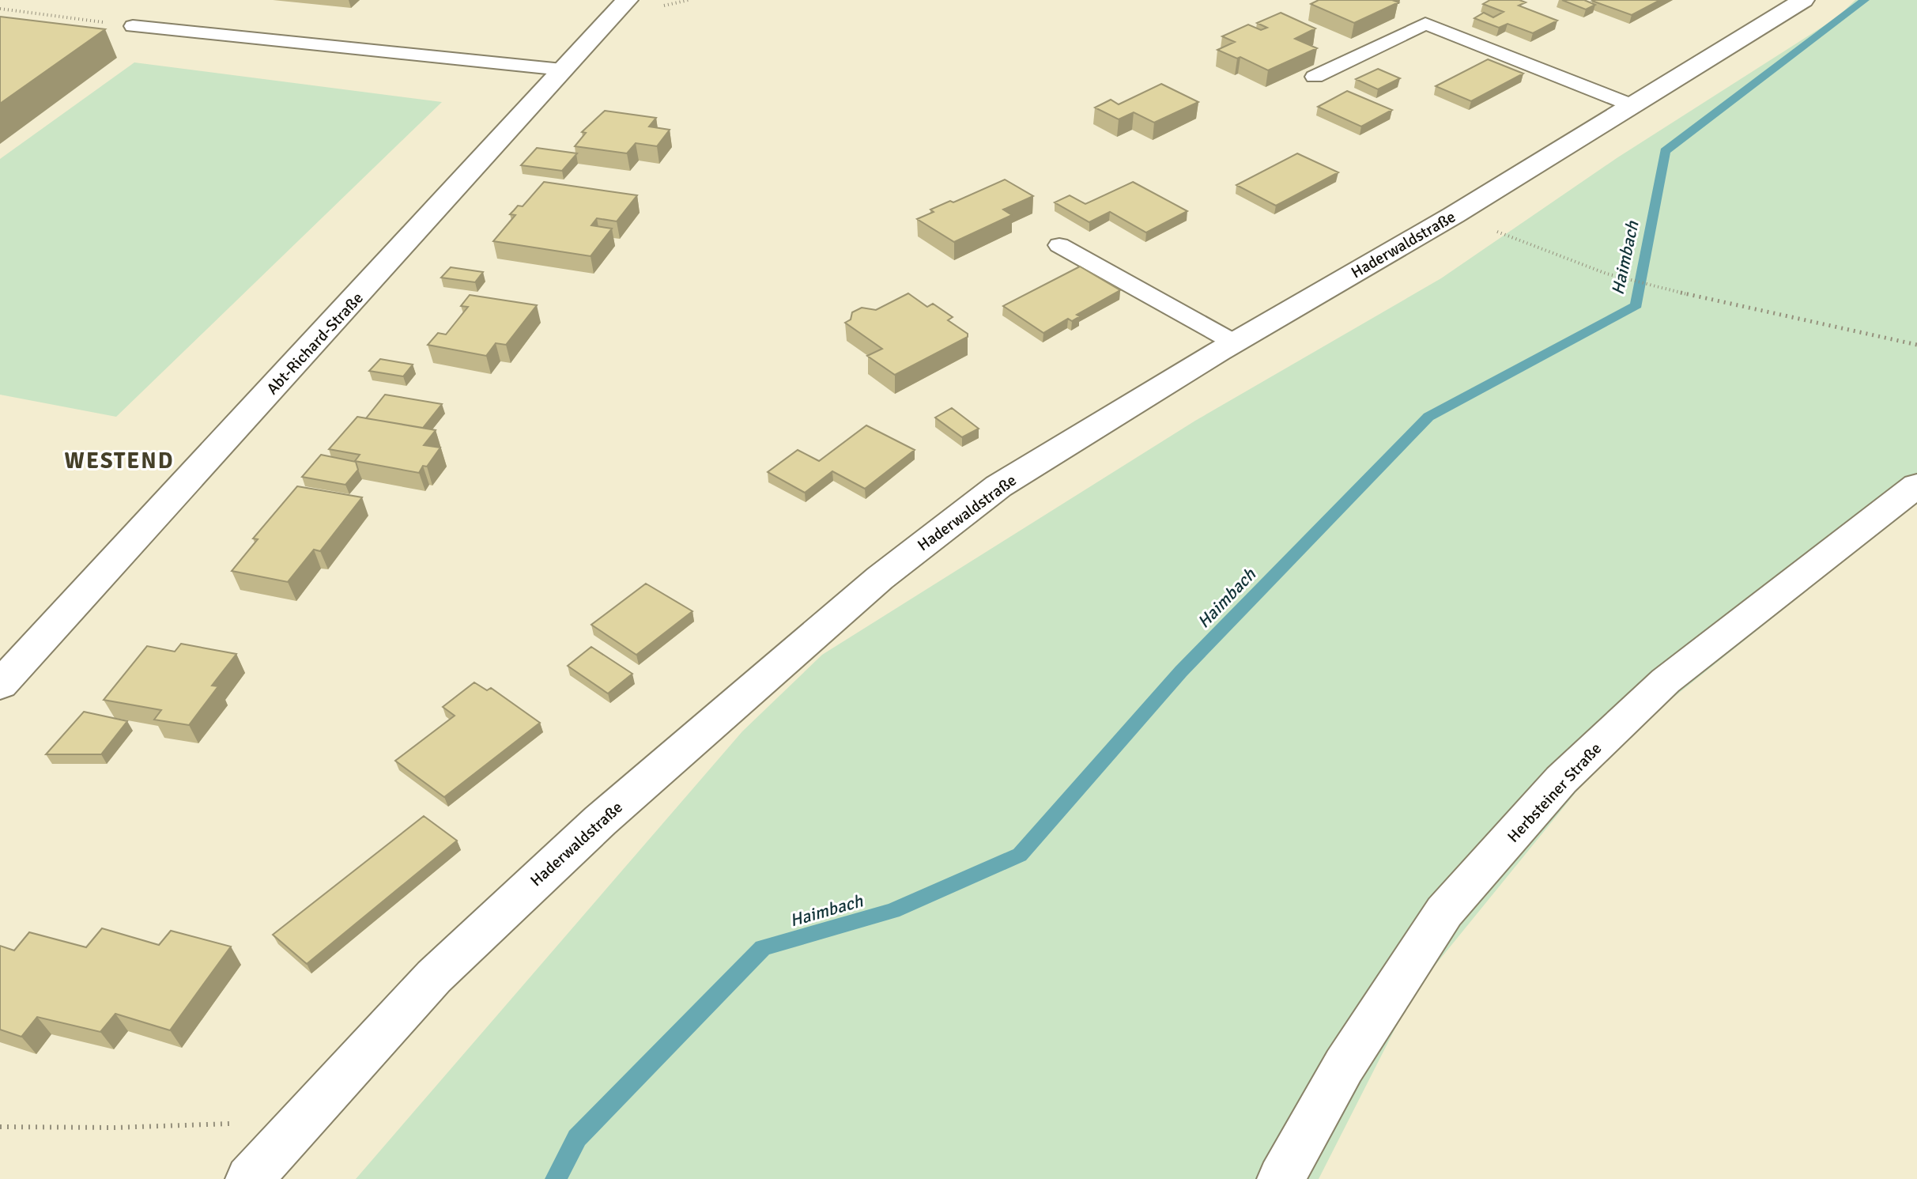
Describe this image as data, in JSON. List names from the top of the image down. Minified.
{"streets":{"street":["Haderwaldstraße","Abt-Richard-Straße","Herbsteiner Straße"]},"districts":["WESTEND"],"water":["Haimbach"]}
